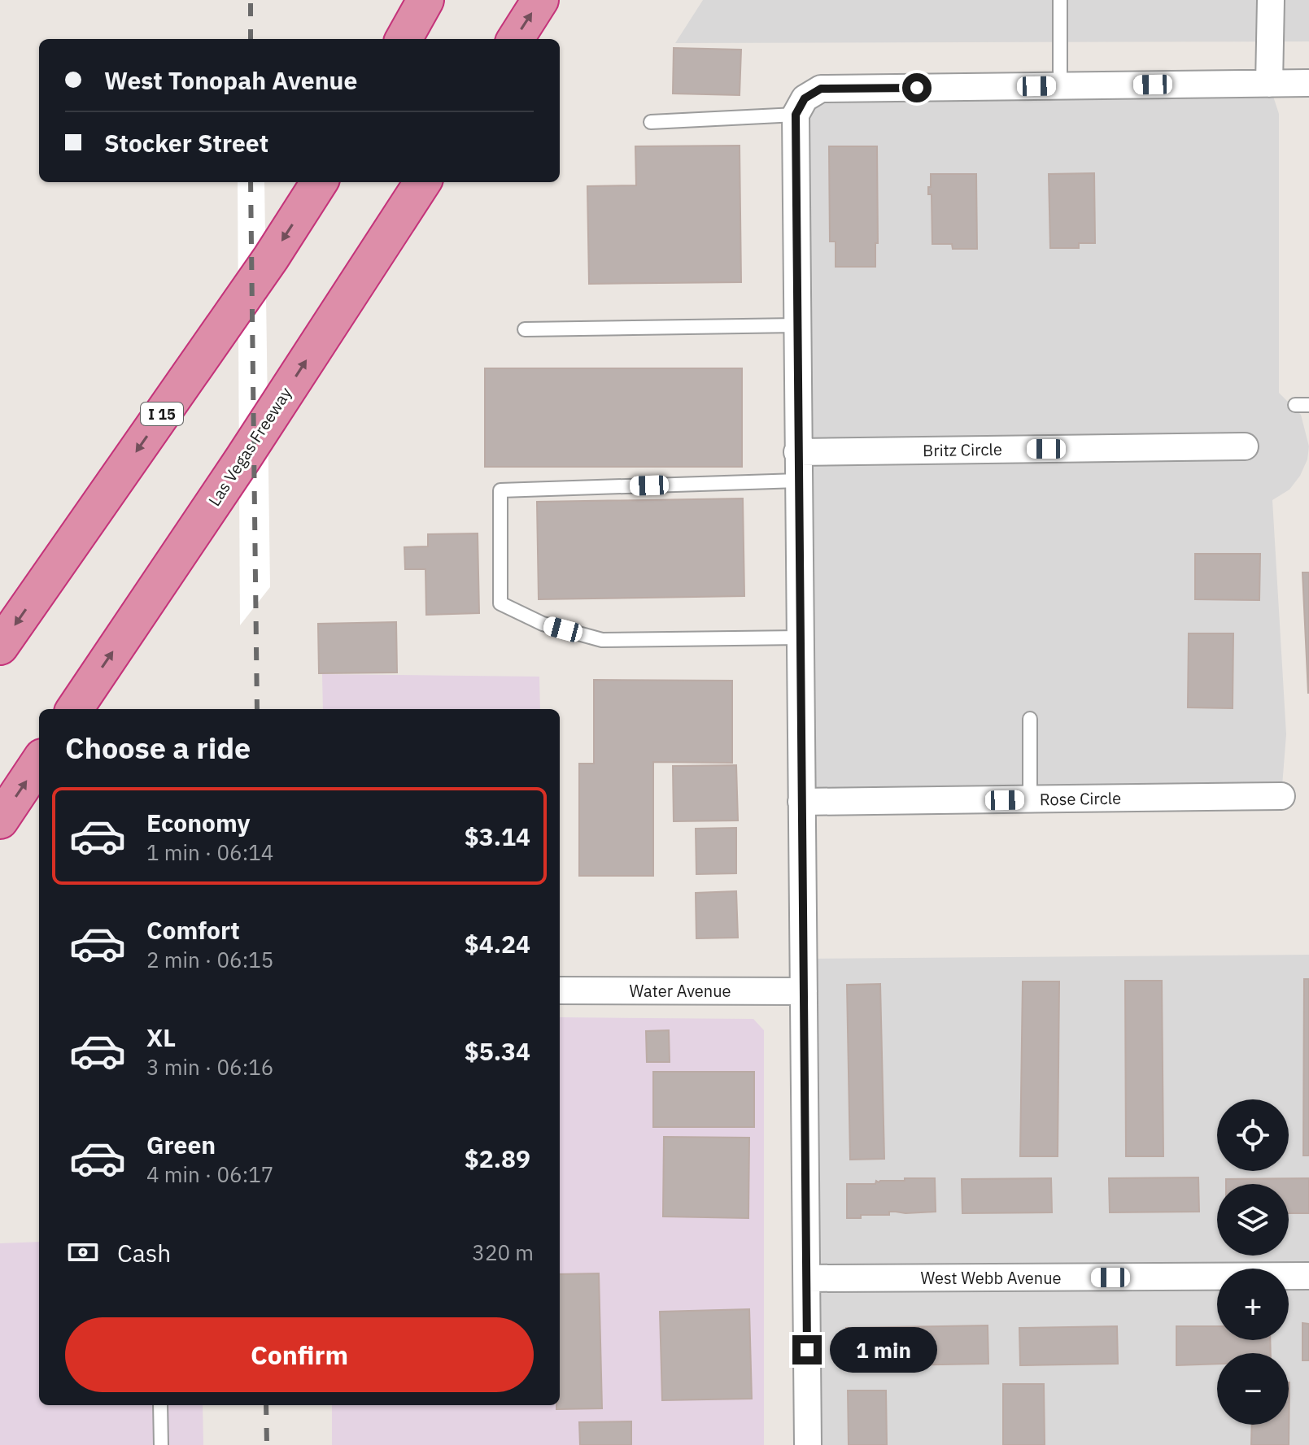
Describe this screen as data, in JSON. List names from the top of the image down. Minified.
{"streets":{"highway":["I 15","Las Vegas Freeway"],"street":["Britz Circle","Rose Circle","Water Avenue","West Webb Avenue"]},"page":{"banner":["West Tonopah Avenue","Stocker Street"],"heading":"Choose a ride","list":[{"name":"Economy","note":"1 min · 06:14","value":"$3.14"},{"name":"Comfort","note":"2 min · 06:15","value":"$4.24"},{"name":"XL","note":"3 min · 06:16","value":"$5.34"},{"name":"Green","note":"4 min · 06:17","value":"$2.89"}],"map_buttons":["+","−"],"pay":["Cash","320 m"],"buttons":"Confirm","bubble":"1 min"}}
